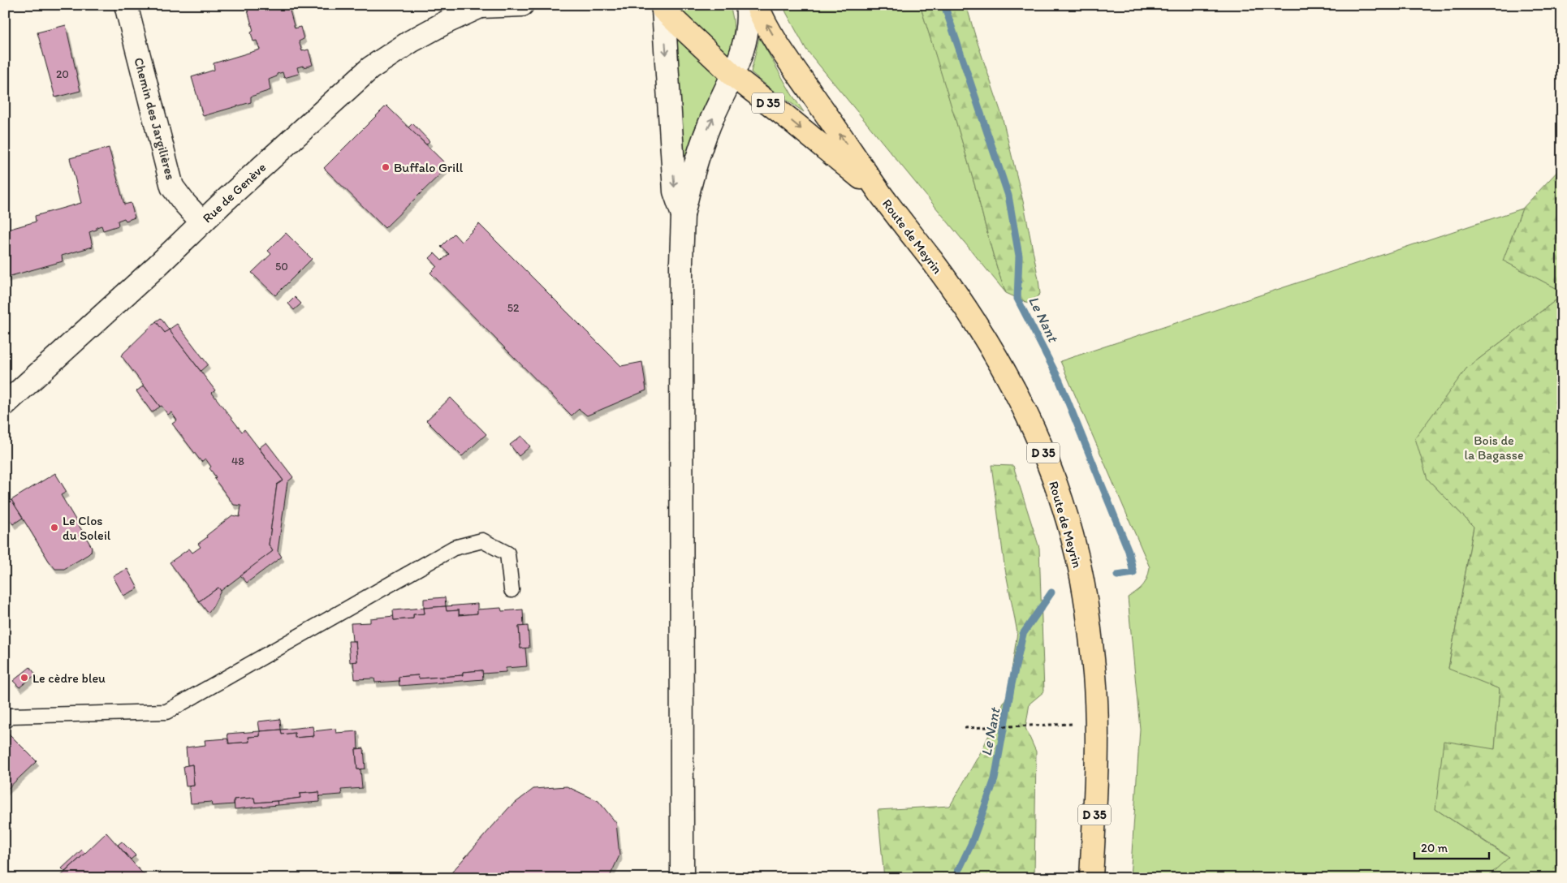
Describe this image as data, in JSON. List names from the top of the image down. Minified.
{"streets":{"main road":["D 35","Route de Meyrin"],"street":["Chemin des Jargilières","Rue de Genève"]},"crossings":[["Chemin des Jargilières","Rue de Genève"]],"water":["Le Nant"],"parks":["Bois de la Bagasse"],"places":["Buffalo Grill","Le Clos du Soleil","Le cèdre bleu"],"house_numbers":["20","50","52","48"],"scale_bar":"20 m"}
